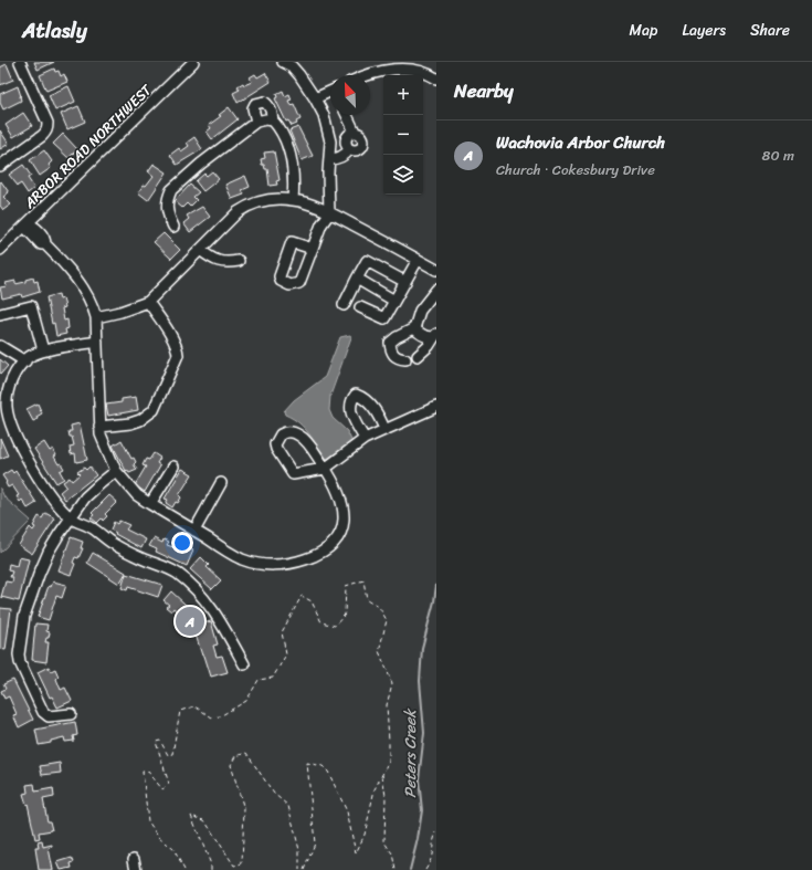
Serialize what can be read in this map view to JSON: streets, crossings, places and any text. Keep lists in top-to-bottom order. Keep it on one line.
{"streets":{"street":["ARBOR ROAD NORTHWEST"]},"water":["Peters Creek"],"north":"top left","page":{"header":"Atlasly","nav":["Map","Layers","Share"],"heading":"Nearby","map_buttons":["+","−"],"list":[{"mark":"A","name":"Wachovia Arbor Church","note":"Church · Cokesbury Drive","value":"80 m"}],"pins":"A"}}
